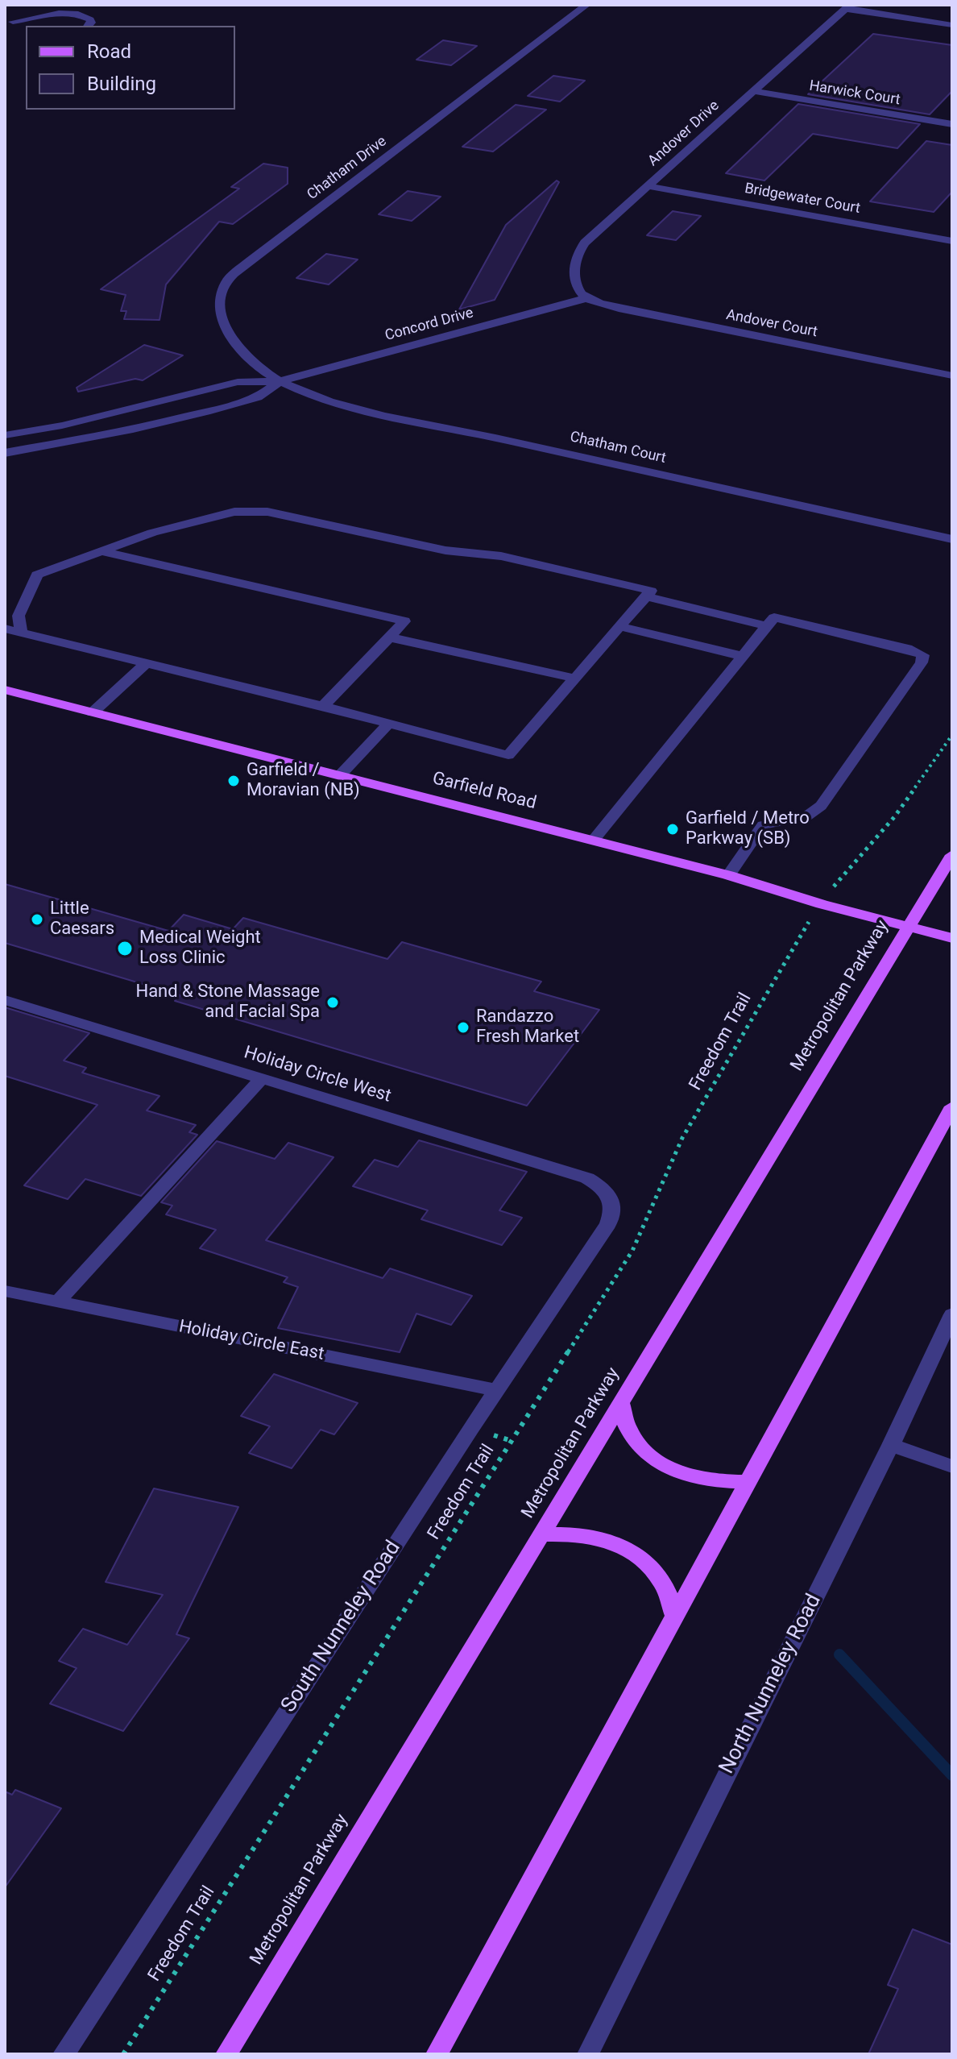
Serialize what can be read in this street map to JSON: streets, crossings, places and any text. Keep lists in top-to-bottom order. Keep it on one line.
{"streets":{"main road":["Garfield Road","Metropolitan Parkway"],"street":["Harwick Court","Andover Drive","Chatham Drive","Bridgewater Court","Andover Court","Concord Drive","Chatham Court","Holiday Circle West","Holiday Circle East","South Nunneley Road","North Nunneley Road"],"path":["Freedom Trail"]},"crossings":[["Harwick Court","Andover Drive"],["Andover Drive","Bridgewater Court"],["Andover Drive","Andover Court"],["Andover Drive","Concord Drive"],["Chatham Drive","Concord Drive"],["Chatham Drive","Chatham Court"],["Andover Court","Concord Drive"],["Concord Drive","Chatham Court"],["Garfield Road","Metropolitan Parkway"],["Holiday Circle West","South Nunneley Road"],["Holiday Circle East","South Nunneley Road"]],"places":["Garfield / Moravian (NB)","Garfield / Metro Parkway (SB)","Little Caesars","Medical Weight Loss Clinic","Hand & Stone Massage and Facial Spa","Randazzo Fresh Market"],"legend":["Road","Building"]}
